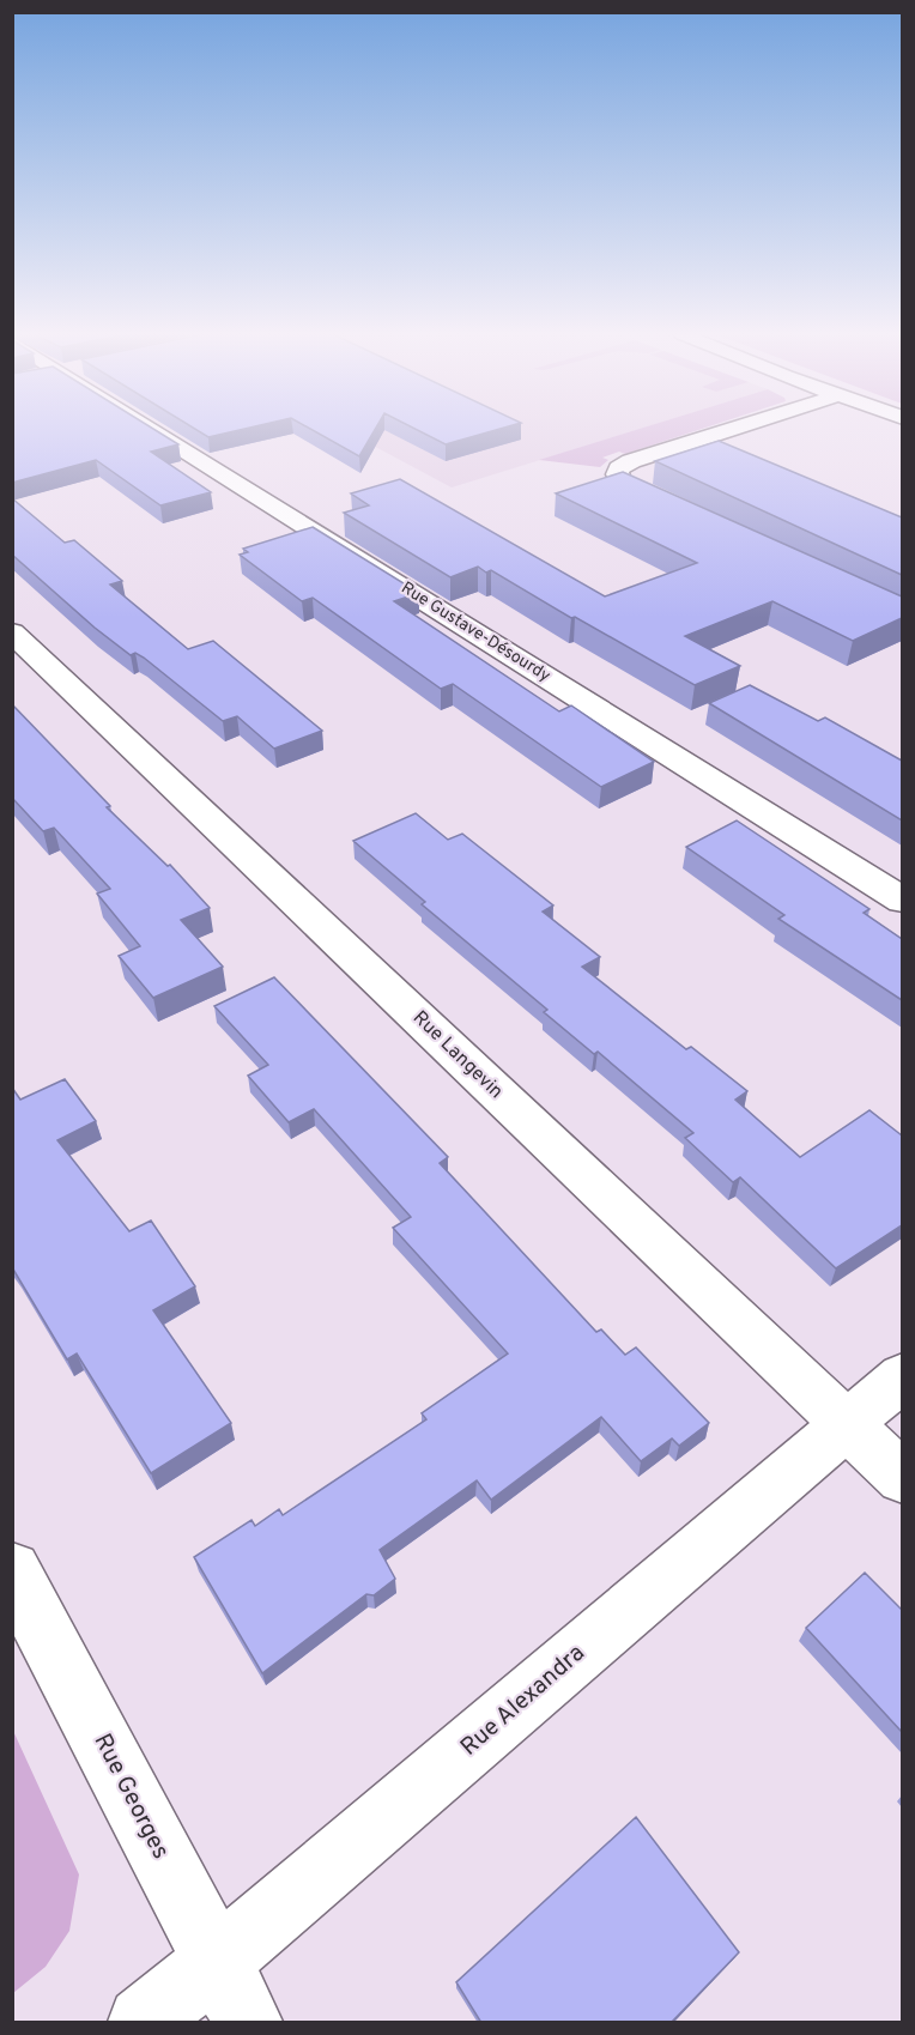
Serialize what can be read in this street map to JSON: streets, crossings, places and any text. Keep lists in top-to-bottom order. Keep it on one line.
{"streets":{"street":["Rue Gustave-Désourdy","Rue Langevin","Rue Alexandra","Rue Georges"]},"crossings":[["Rue Langevin","Rue Alexandra"],["Rue Alexandra","Rue Georges"]]}
